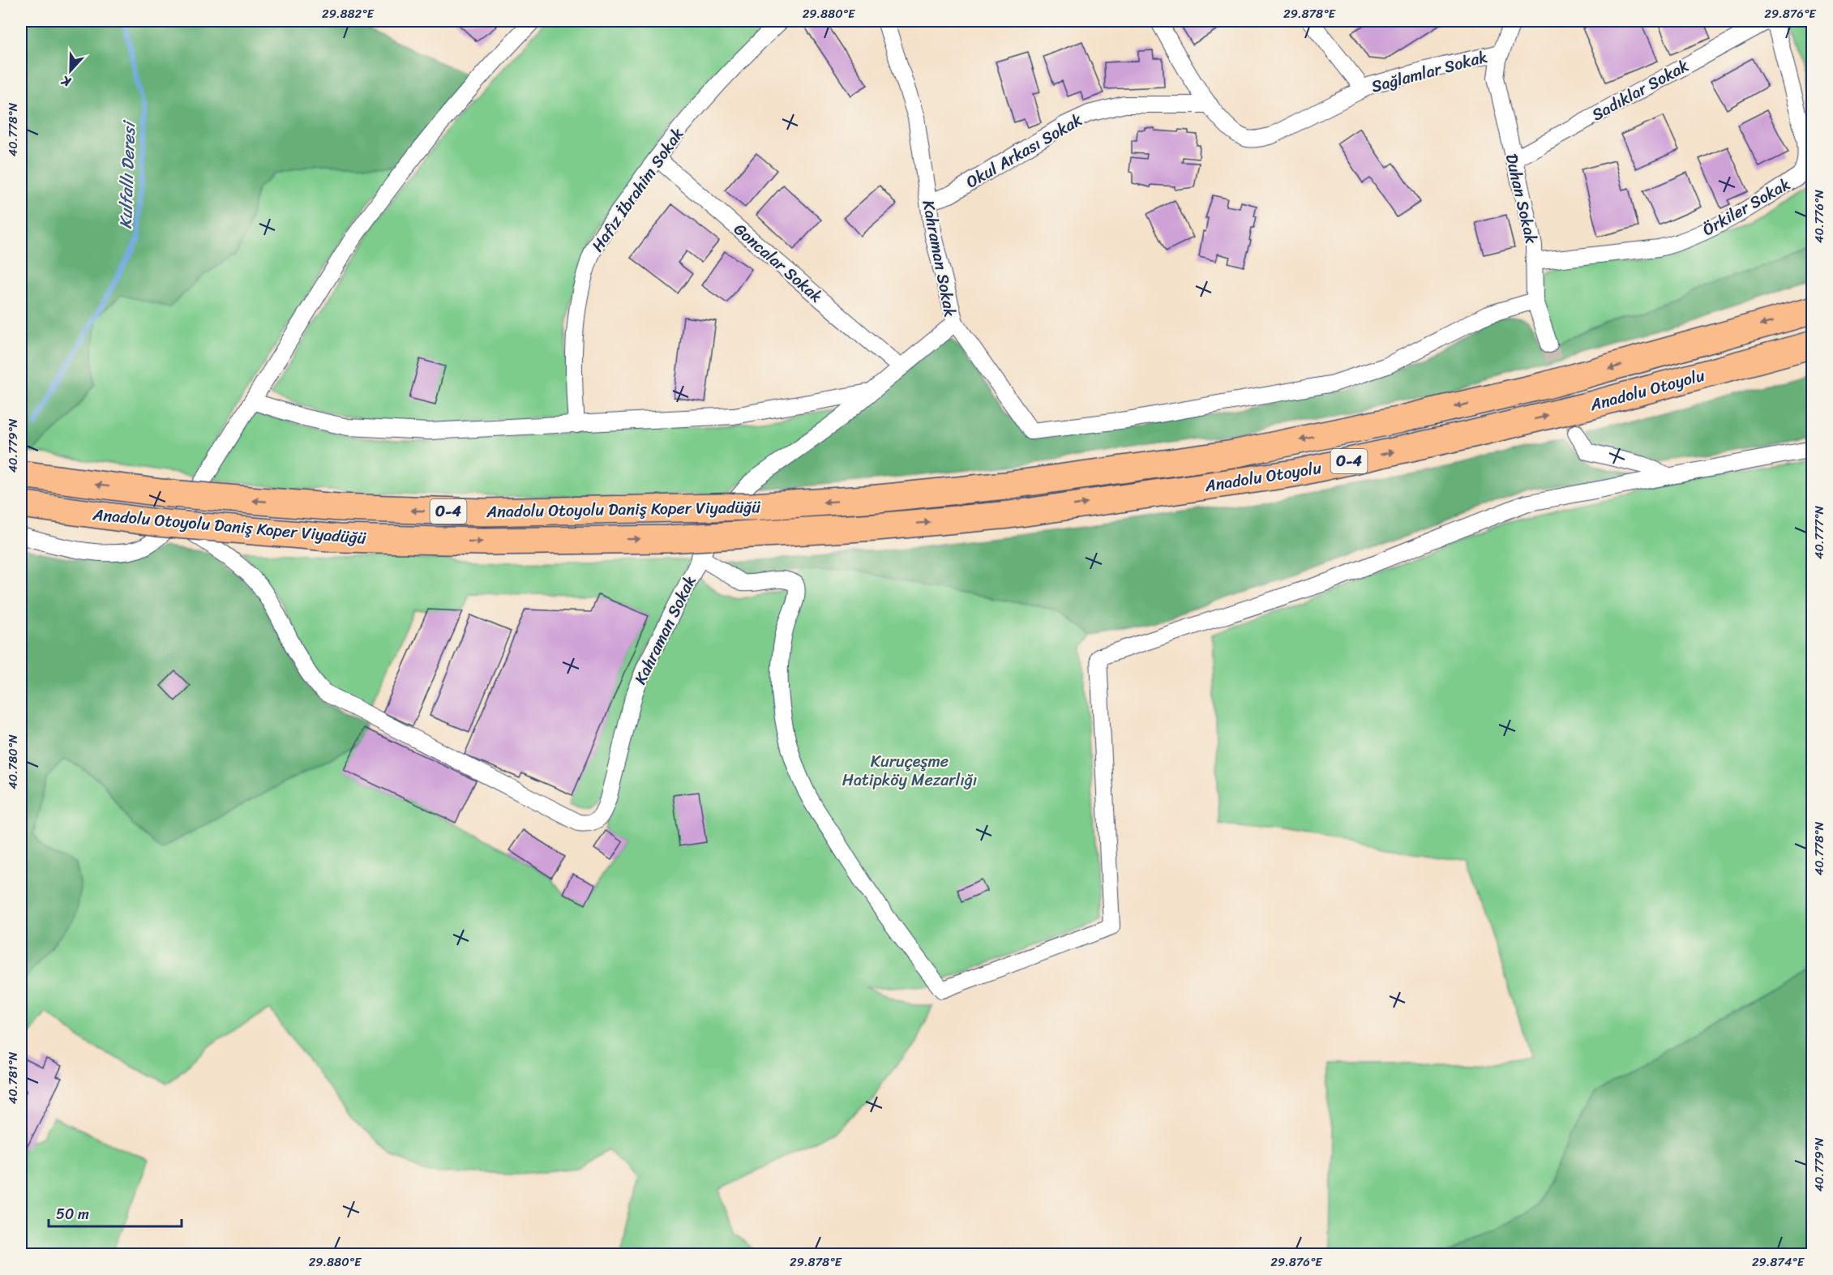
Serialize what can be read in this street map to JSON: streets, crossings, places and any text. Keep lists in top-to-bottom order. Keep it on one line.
{"streets":{"highway":["Anadolu Otoyolu","O-4","Anadolu Otoyolu Daniş Koper Viyadüğü"],"street":["Sağlamlar Sokak","Sadıklar Sokak","Okul Arkası Sokak","Hafız İbrahim Sokak","Duhan Sokak","Örkiler Sokak","Kahraman Sokak","Goncalar Sokak"]},"crossings":[["Sağlamlar Sokak","Okul Arkası Sokak"],["Sağlamlar Sokak","Duhan Sokak"],["Sadıklar Sokak","Duhan Sokak"],["Okul Arkası Sokak","Kahraman Sokak"],["Hafız İbrahim Sokak","Goncalar Sokak"],["Duhan Sokak","Örkiler Sokak"],["Kahraman Sokak","Goncalar Sokak"],["Anadolu Otoyolu","Anadolu Otoyolu Daniş Koper Viyadüğü"]],"water":["Kulfallı Deresi"],"parks":["Kuruçeşme Hatipköy Mezarlığı"],"scale_bar":"50 m","north":"bottom","coordinates":["29.882°E","29.880°E","29.878°E","29.876°E","40.778°N","40.776°N","40.779°N","40.777°N","40.780°N","40.781°N","29.874°E"]}
